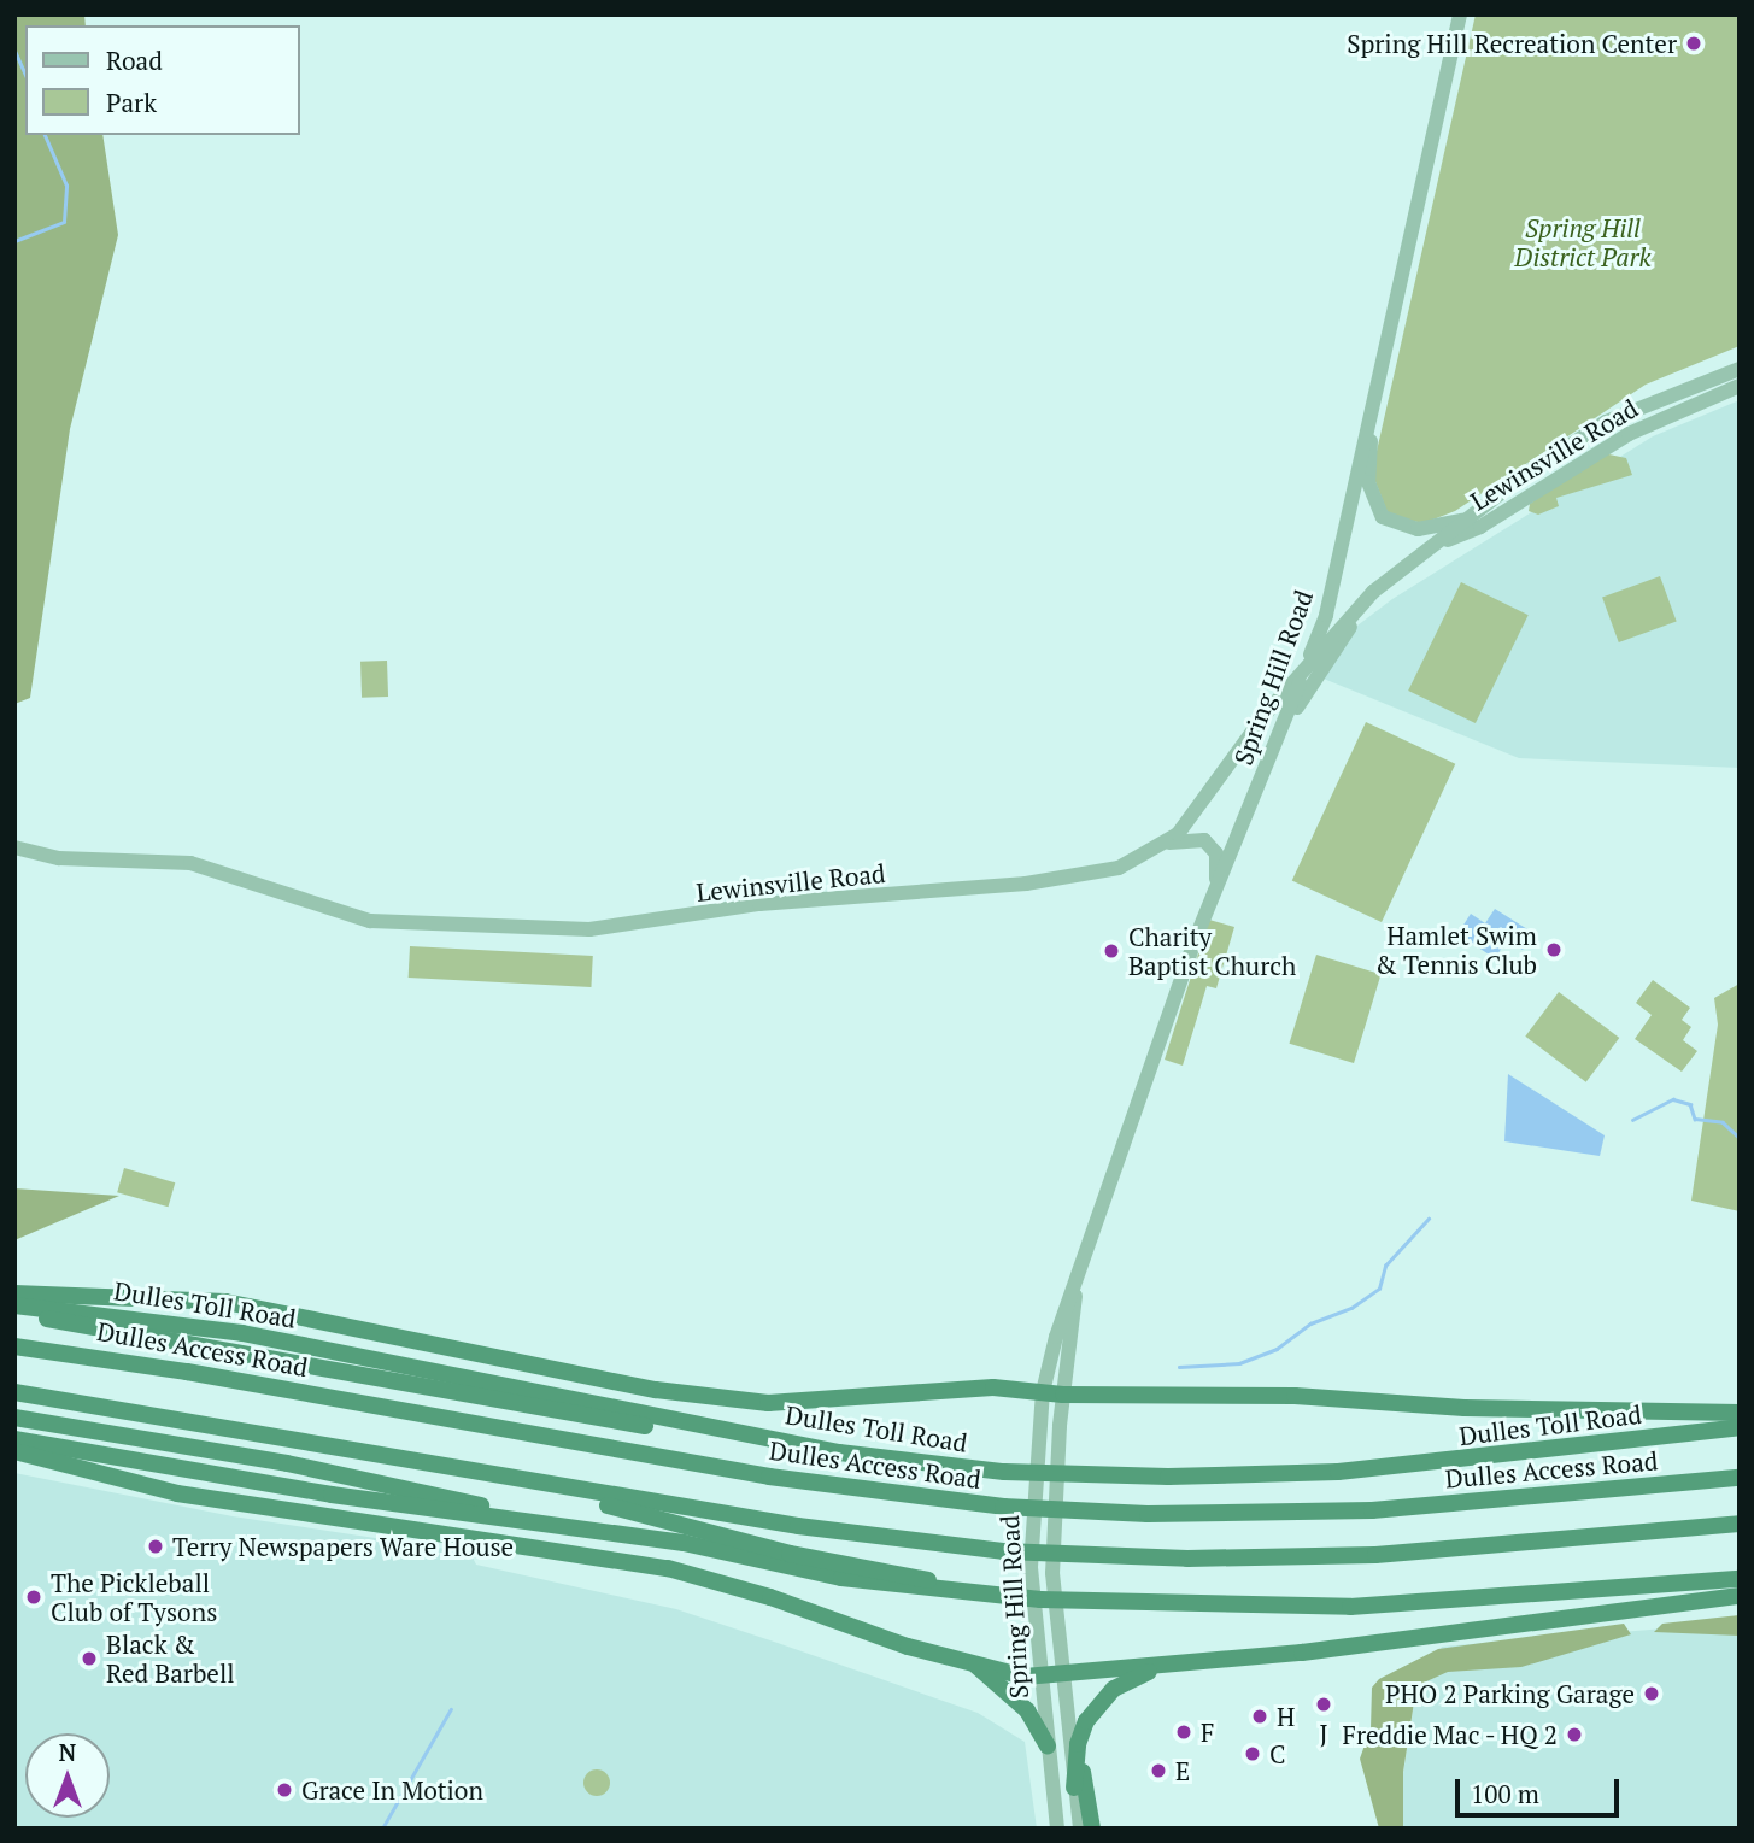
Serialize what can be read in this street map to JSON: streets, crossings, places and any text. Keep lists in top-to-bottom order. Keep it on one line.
{"streets":{"highway":["Dulles Toll Road","Dulles Access Road"],"main road":["Lewinsville Road","Spring Hill Road"]},"crossings":[["Lewinsville Road","Spring Hill Road"]],"parks":["Spring Hill District Park"],"places":["Spring Hill Recreation Center","Hamlet Swim & Tennis Club","Charity Baptist Church","Terry Newspapers Ware House","The Pickleball Club of Tysons","Black & Red Barbell","PHO 2 Parking Garage","J","H","F","Freddie Mac - HQ 2","C","E","Grace In Motion"],"legend":["Road","Park"],"scale_bar":"100 m","north":"top"}
